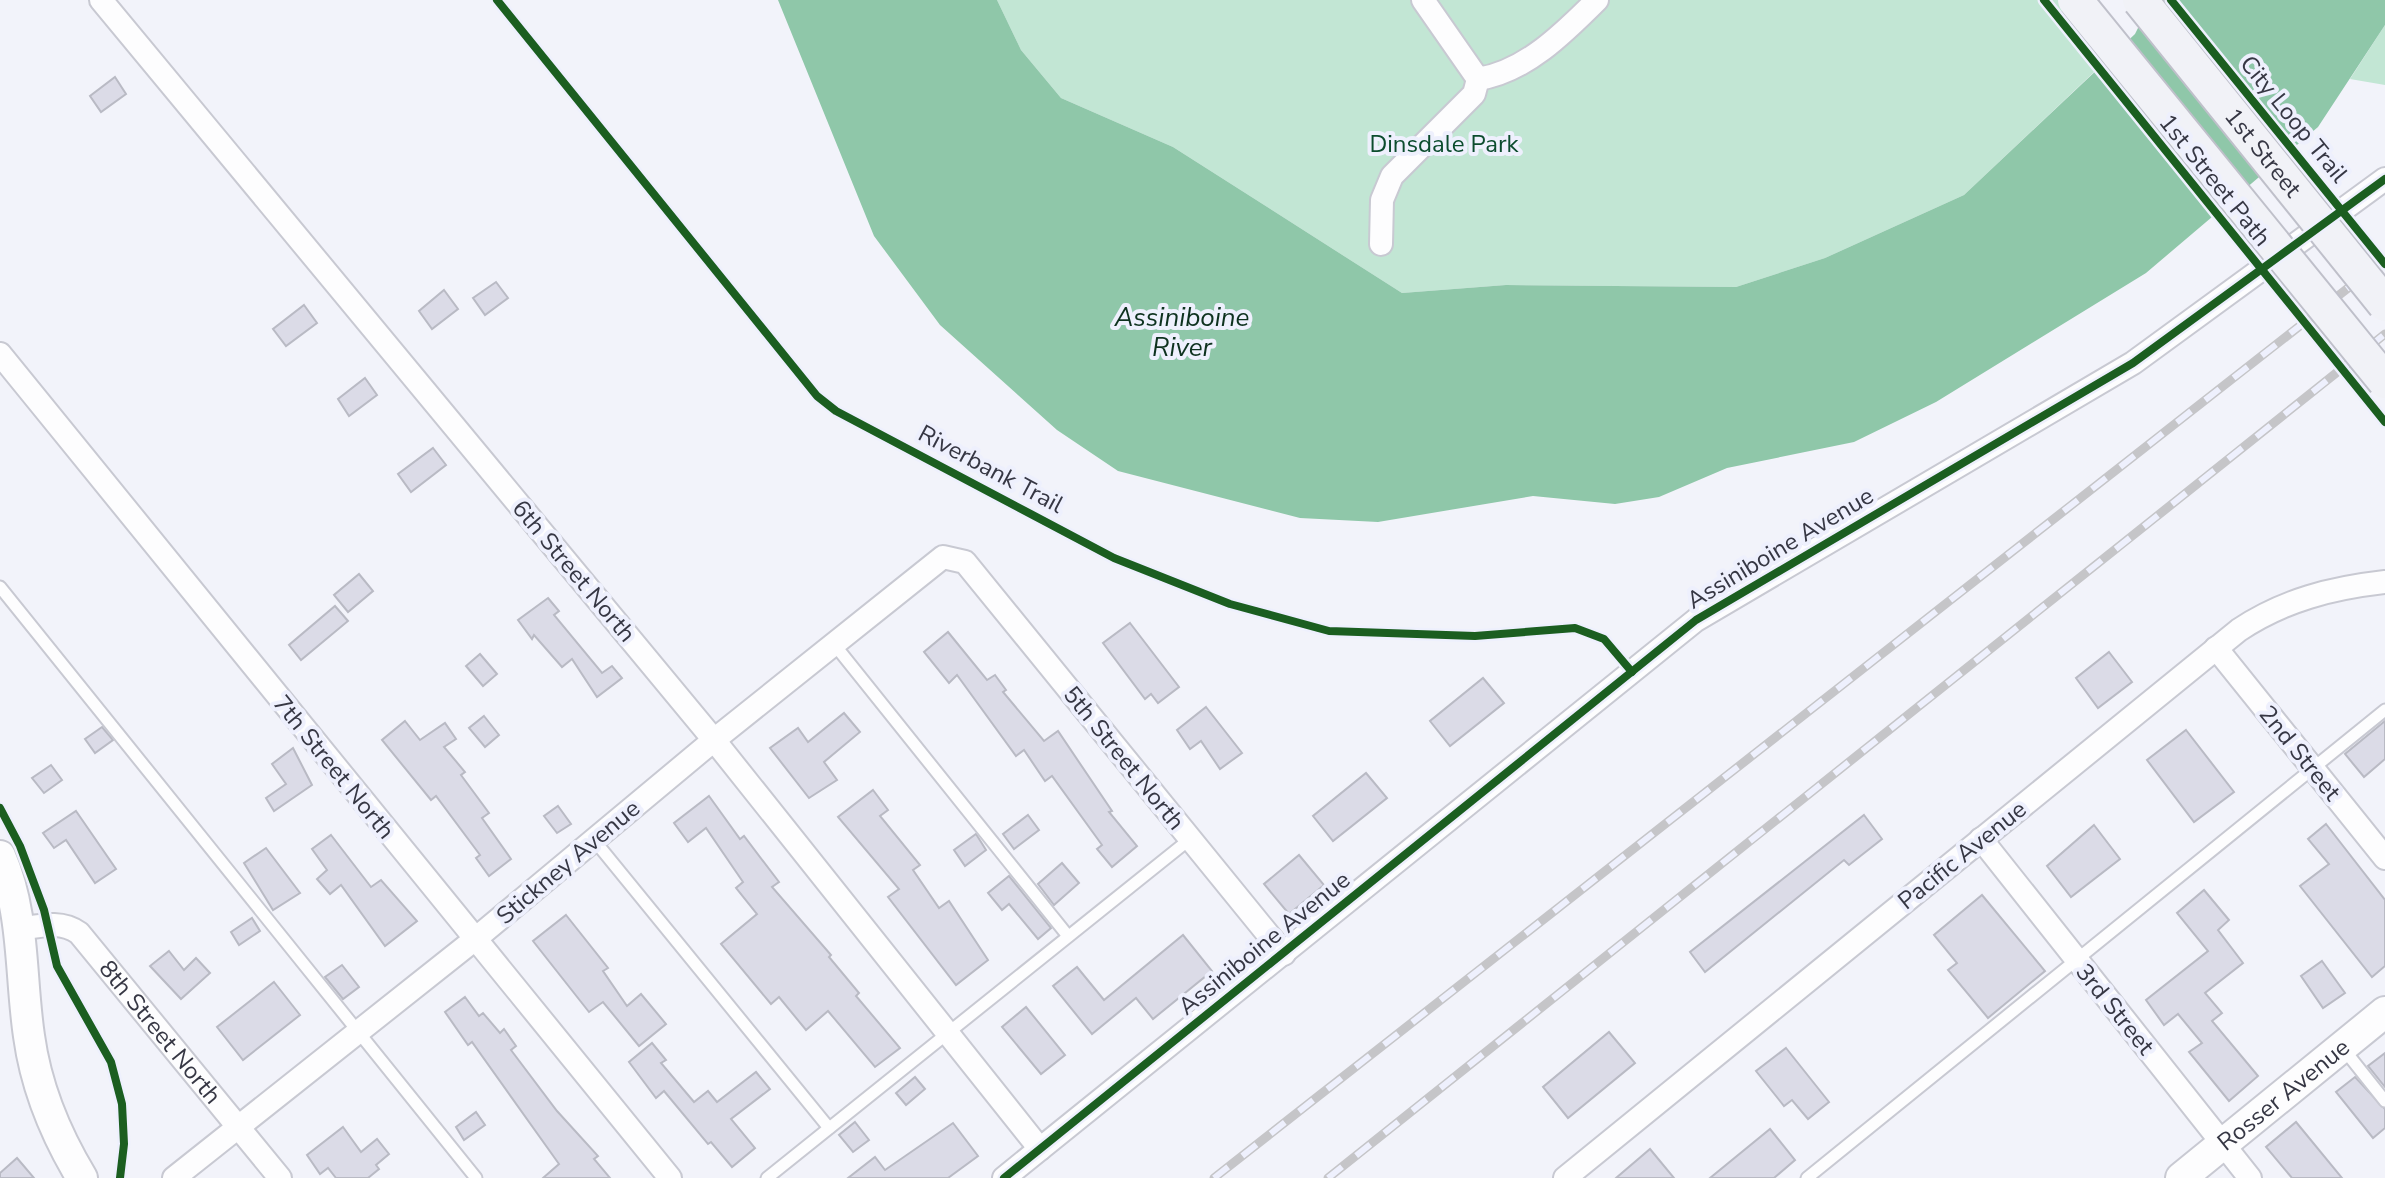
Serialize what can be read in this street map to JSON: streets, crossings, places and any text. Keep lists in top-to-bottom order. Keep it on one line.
{"streets":{"main road":["1st Street"],"street":["Assiniboine Avenue","6th Street North","2nd Street","5th Street North","7th Street North","Pacific Avenue","Stickney Avenue","3rd Street","8th Street North","Rosser Avenue"],"cycle path":["City Loop Trail","1st Street Path","Riverbank Trail"]},"crossings":[["Assiniboine Avenue","6th Street North"],["Assiniboine Avenue","5th Street North"],["6th Street North","Stickney Avenue"],["2nd Street","Pacific Avenue"],["5th Street North","Stickney Avenue"],["7th Street North","Stickney Avenue"],["Pacific Avenue","3rd Street"],["Stickney Avenue","8th Street North"],["3rd Street","Rosser Avenue"]],"water":["Assiniboine River"],"parks":["Dinsdale Park"]}
